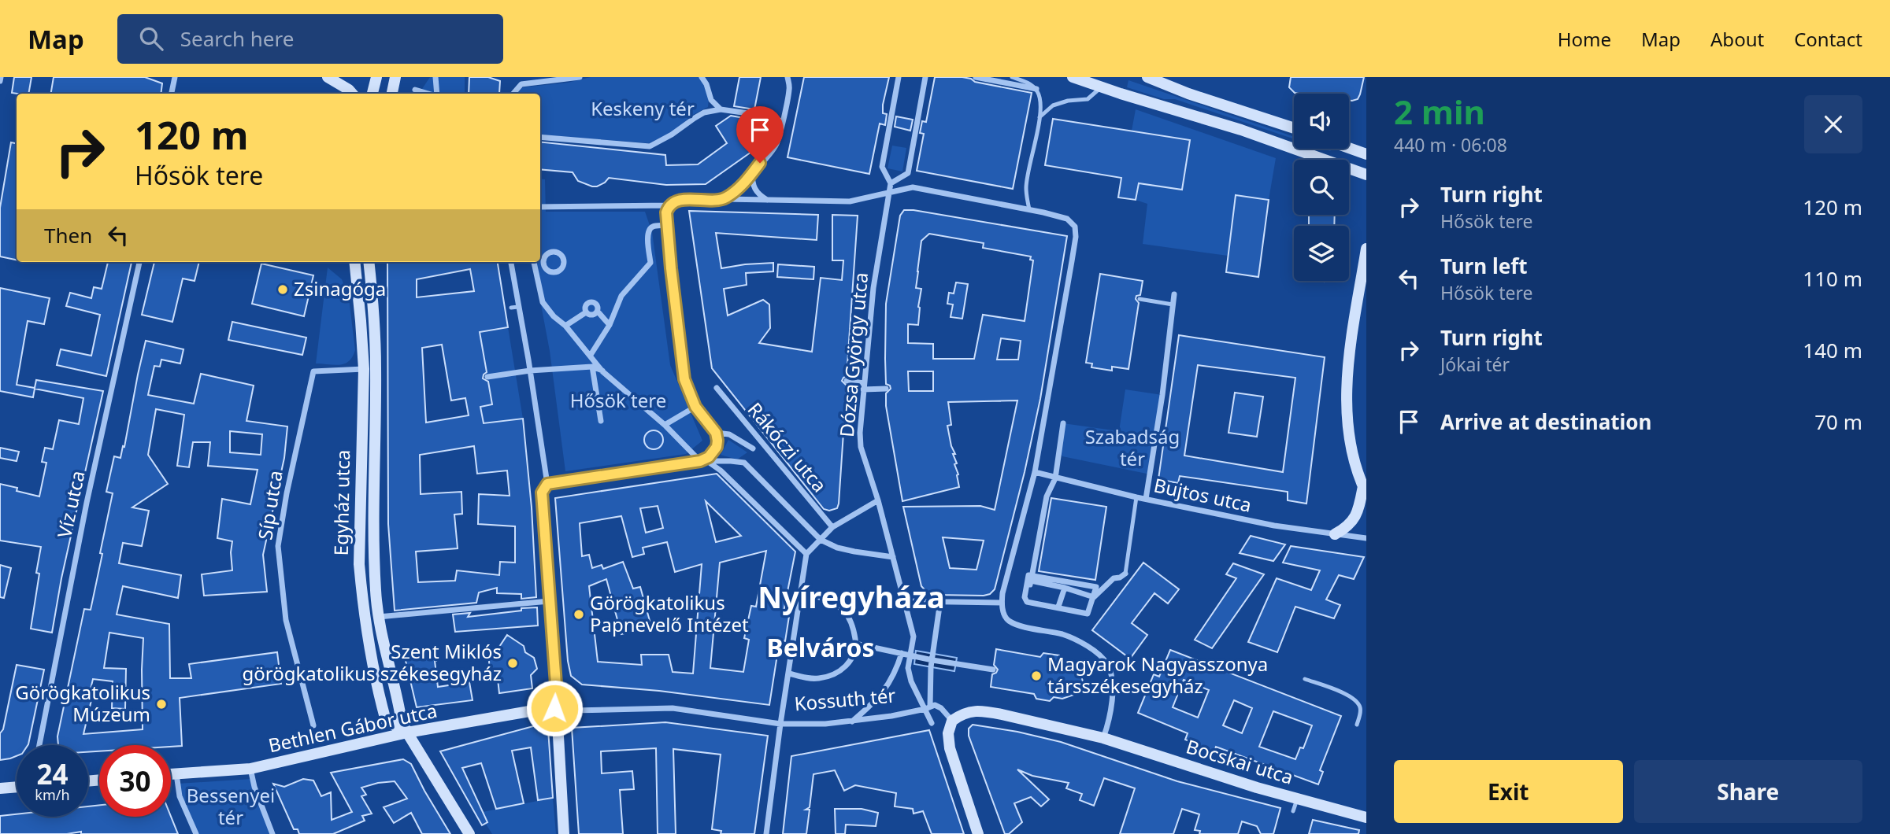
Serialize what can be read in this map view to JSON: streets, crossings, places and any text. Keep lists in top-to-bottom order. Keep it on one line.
{"streets":{"street":["Dózsa György utca","Rákóczi utca","Bujtos utca","Egyház utca","Víz utca","Síp utca","Kossuth tér","Bethlen Gábor utca","Bocskai utca"]},"crossings":[["Dózsa György utca","Kossuth tér"],["Egyház utca","Síp utca"],["Egyház utca","Bethlen Gábor utca"]],"districts":["Nyíregyháza","Belváros"],"parks":["Keskeny tér","Hősök tere","Szabadság tér","Bessenyei tér"],"places":["Zsinagóga","Görögkatolikus Papnevelő Intézet","Szent Miklós görögkatolikus székesegyház","Magyarok Nagyasszonya társszékesegyház","Görögkatolikus Múzeum"],"page":{"header":"Map","search":"Search here","nav":["Home","Map","About","Contact"],"heading":["2 min","440 m · 06:08"],"turn":["120 m","Hősök tere"],"list":[{"name":"Turn right","note":"Hősök tere","value":"120 m"},{"name":"Turn left","note":"Hősök tere","value":"110 m"},{"name":"Turn right","note":"Jókai tér","value":"140 m"},{"name":"Arrive at destination","value":"70 m"}],"then":"Then","speed":"24 km/h","limit":"30","buttons":["Exit","Share"]}}
